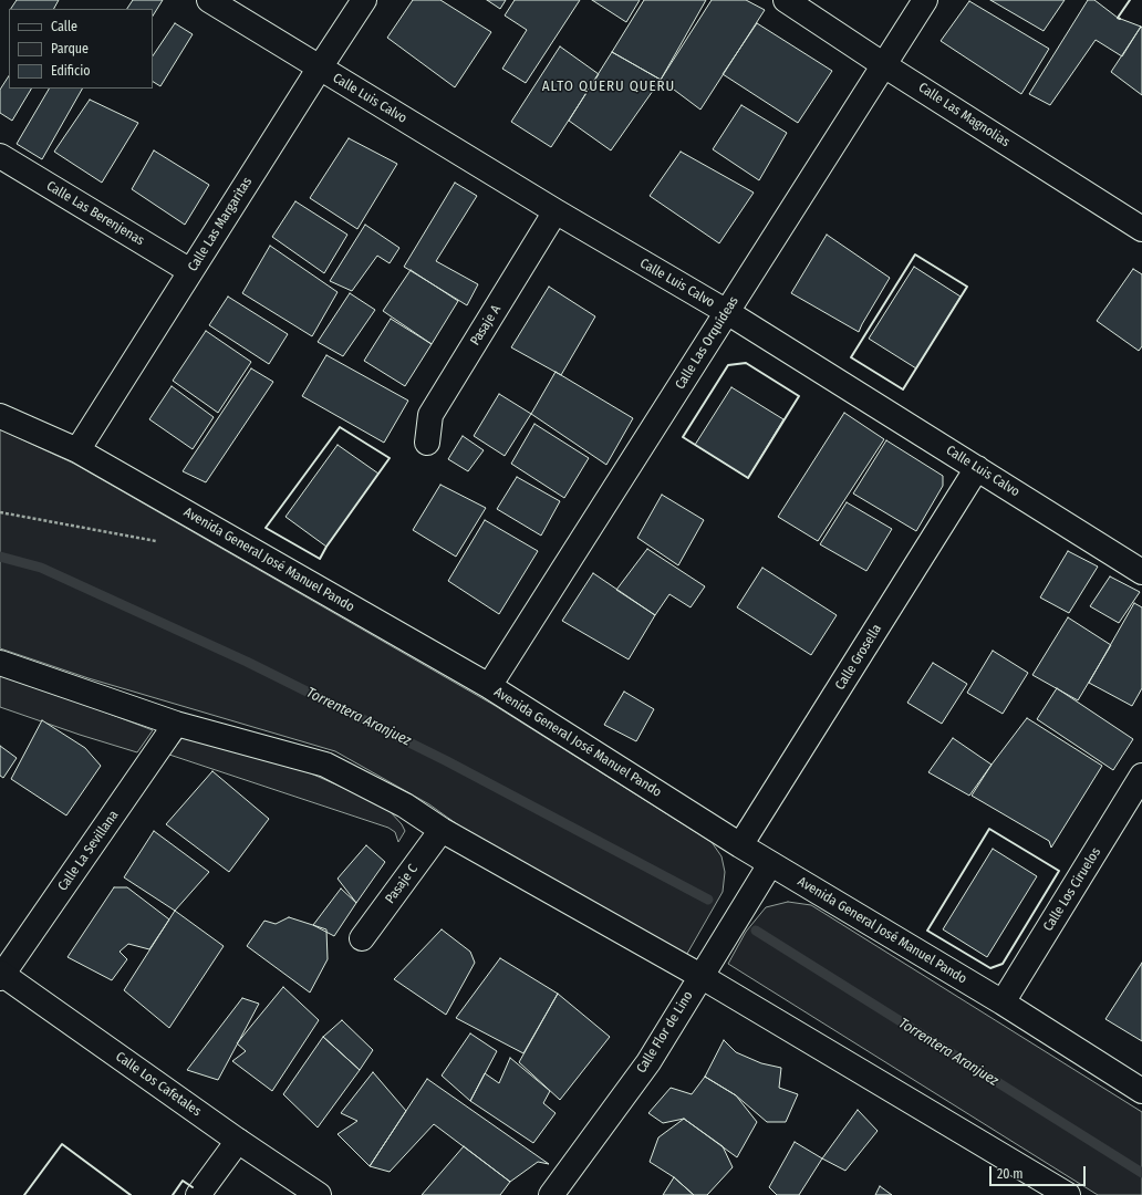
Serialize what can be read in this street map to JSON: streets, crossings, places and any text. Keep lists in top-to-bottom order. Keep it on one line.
{"streets":{"street":["Calle Luis Calvo","Calle Las Magnolias","Calle Las Berenjenas","Calle Las Margaritas","Pasaje A","Calle Las Orquídeas","Avenida General José Manuel Pando","Calle Grosella","Calle La Sevillana","Pasaje C","Calle Los Ciruelos","Calle Flor de Lino","Calle Los Cafetales"]},"crossings":[["Calle Luis Calvo","Calle Las Margaritas"],["Calle Luis Calvo","Pasaje A"],["Calle Luis Calvo","Calle Las Orquídeas"],["Calle Luis Calvo","Calle Grosella"],["Calle Las Magnolias","Calle Las Orquídeas"],["Calle Las Berenjenas","Calle Las Margaritas"],["Calle Las Margaritas","Avenida General José Manuel Pando"],["Calle Las Orquídeas","Avenida General José Manuel Pando"],["Avenida General José Manuel Pando","Calle Grosella"],["Avenida General José Manuel Pando","Calle Los Ciruelos"],["Avenida General José Manuel Pando","Calle Flor de Lino"],["Calle La Sevillana","Calle Los Cafetales"]],"districts":["ALTO QUERU QUERU"],"water":["Torrentera Aranjuez"],"legend":["Calle","Parque","Edificio"],"scale_bar":"20 m"}
